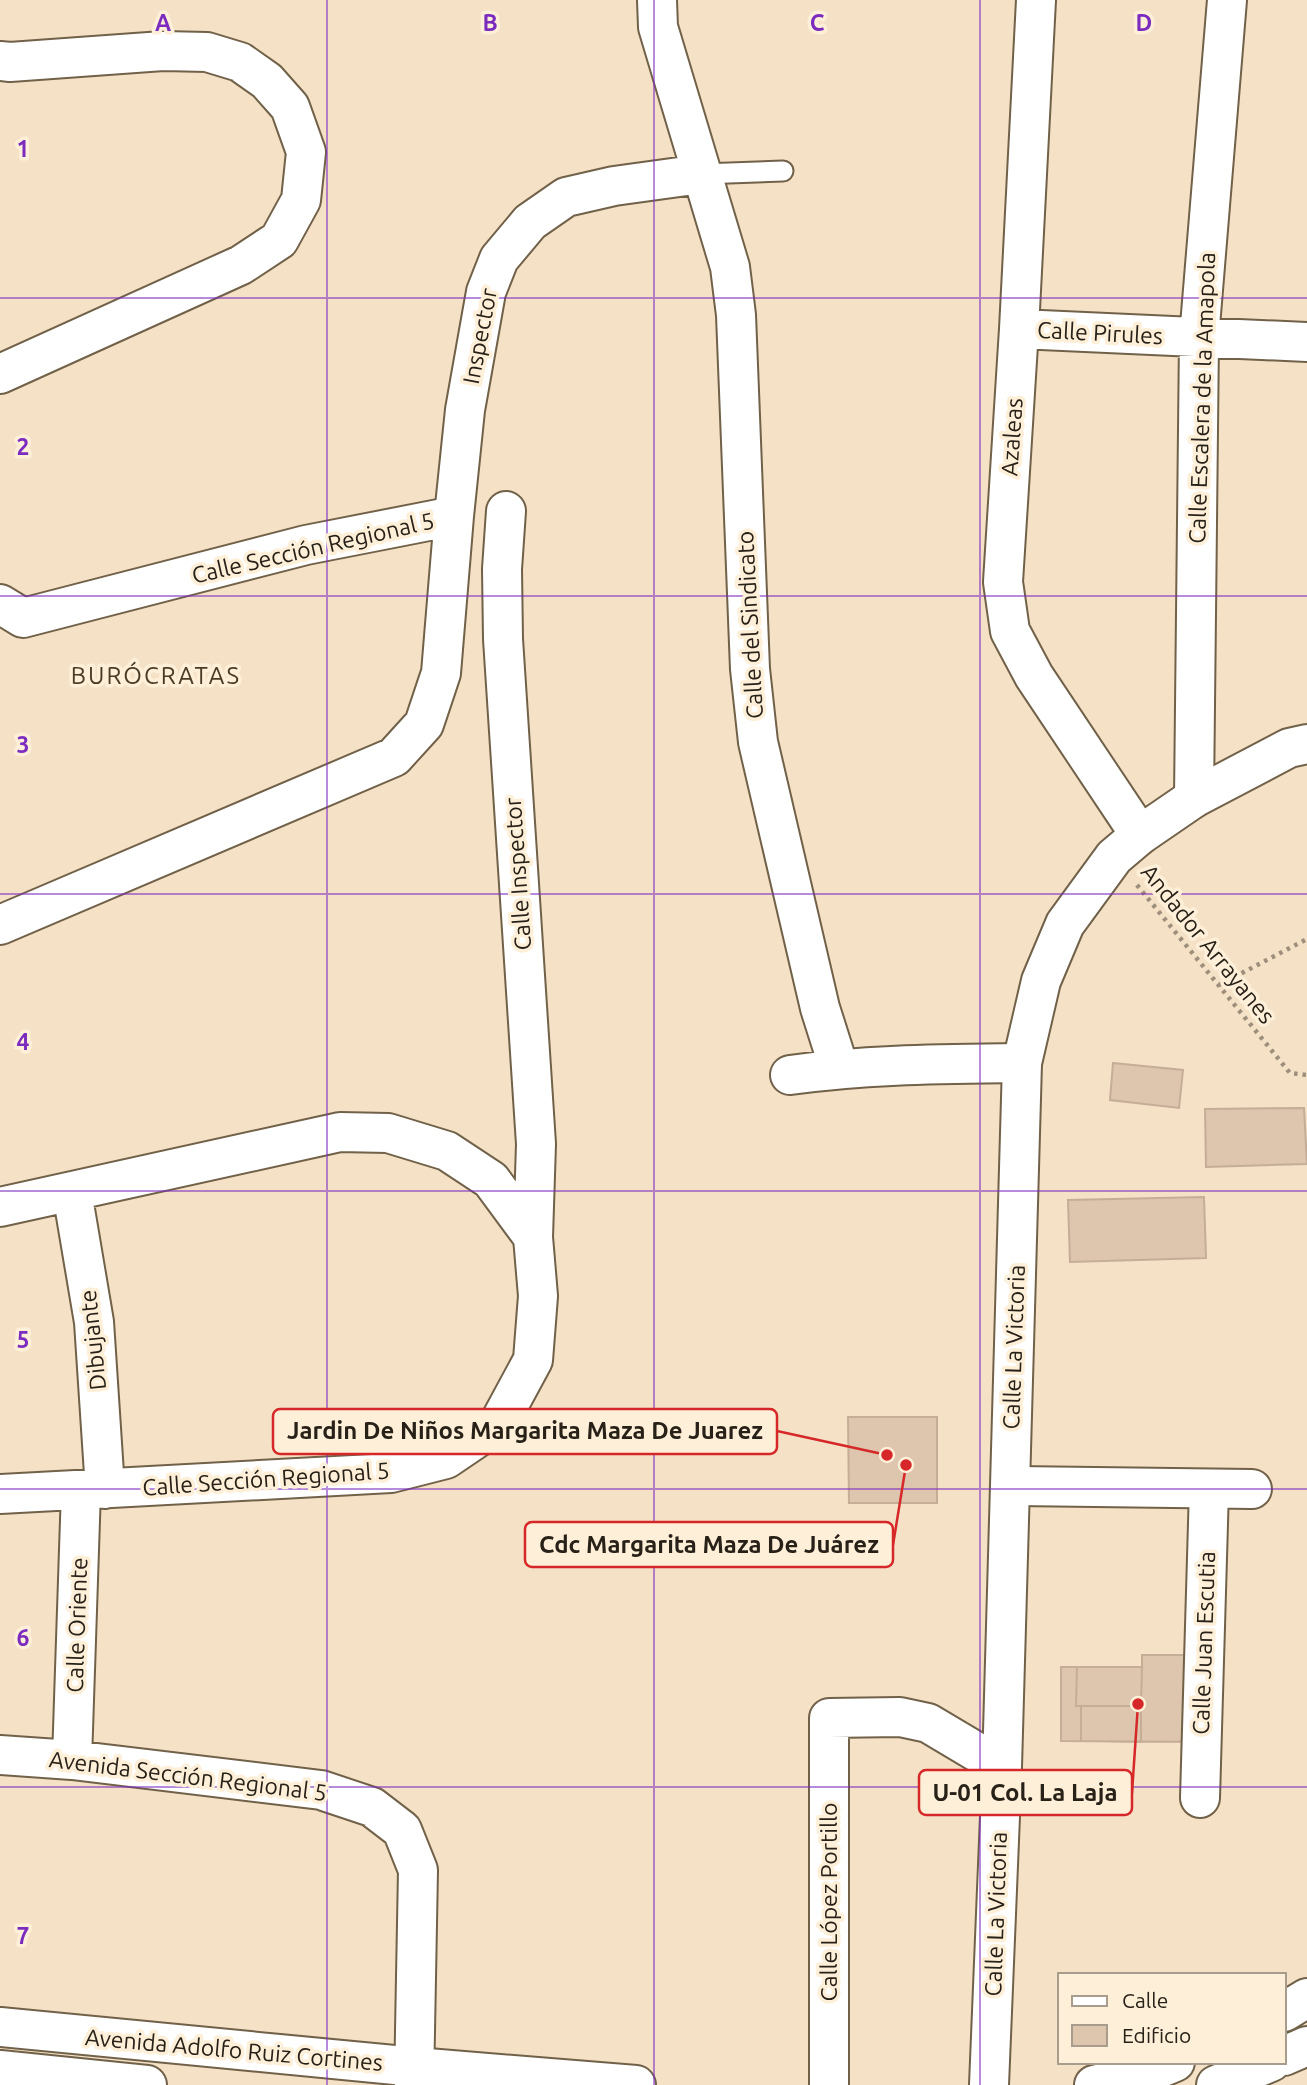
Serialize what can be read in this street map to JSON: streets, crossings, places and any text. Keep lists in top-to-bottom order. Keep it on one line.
{"streets":{"street":["Calle Pirules","Inspector","Calle Escalera de la Amapola","Azaleas","Calle Sección Regional 5","Calle del Sindicato","Calle Inspector","Dibujante","Calle La Victoria","Calle Oriente","Calle Juan Escutia","Avenida Sección Regional 5","Calle López Portillo","Avenida Adolfo Ruiz Cortines"],"path":["Andador Arrayanes"]},"crossings":[["Calle Pirules","Calle Escalera de la Amapola"],["Calle Pirules","Azaleas"],["Inspector","Calle Sección Regional 5"],["Inspector","Calle del Sindicato"],["Calle Escalera de la Amapola","Calle La Victoria"],["Azaleas","Andador Arrayanes"],["Azaleas","Calle La Victoria"],["Calle Sección Regional 5","Calle Inspector"],["Calle Sección Regional 5","Dibujante"],["Calle Sección Regional 5","Calle Oriente"],["Andador Arrayanes","Calle La Victoria"],["Dibujante","Calle Oriente"],["Calle La Victoria","Calle López Portillo"],["Calle Oriente","Avenida Sección Regional 5"],["Avenida Sección Regional 5","Avenida Adolfo Ruiz Cortines"]],"districts":["BURÓCRATAS"],"places":["Jardin De Niños Margarita Maza De Juarez","Cdc Margarita Maza De Juárez","U-01 Col. La Laja"],"legend":["Calle","Edificio"],"grid":{"columns":["A","B","C","D"],"rows":["1","2","3","4","5","6","7"]}}
